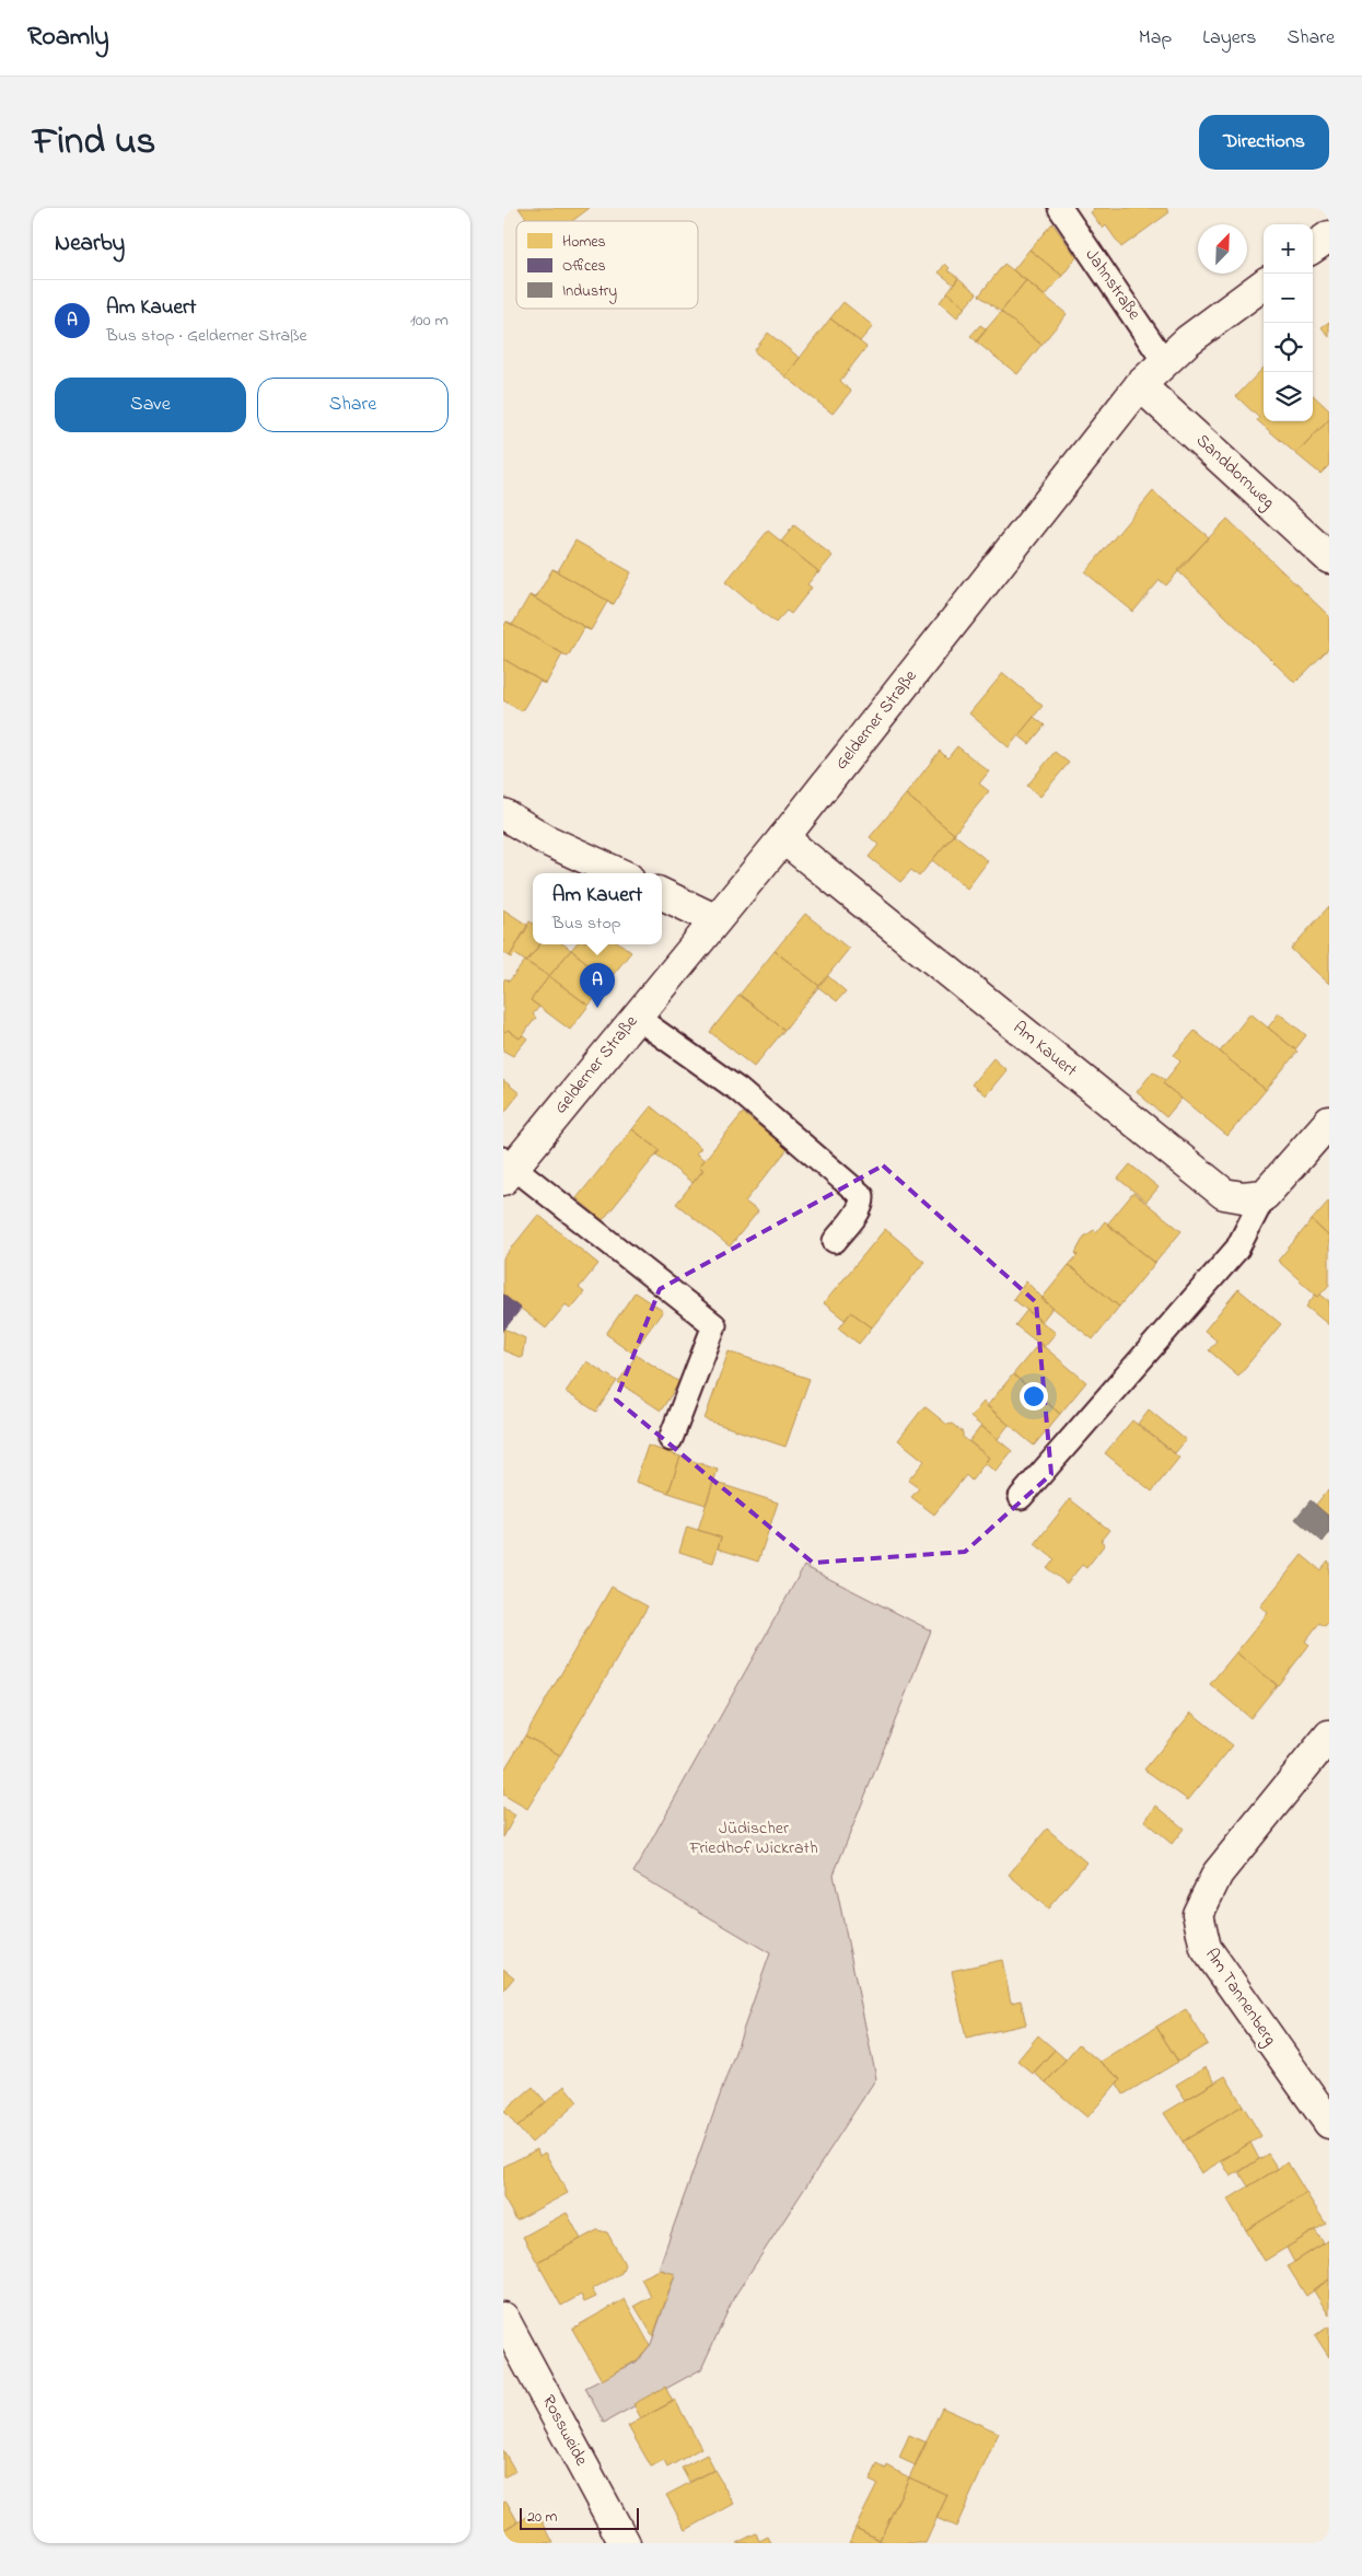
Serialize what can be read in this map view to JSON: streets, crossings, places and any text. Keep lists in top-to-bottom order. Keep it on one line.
{"streets":{"street":["Sanddornweg","Gelderner Straße","Am Kauert","Am Tannenberg","Rossweide"],"lane":["Jahnstraße"]},"crossings":[["Jahnstraße","Gelderner Straße"],["Sanddornweg","Gelderner Straße"],["Gelderner Straße","Am Kauert"]],"parks":["Jüdischer Friedhof Wickrath"],"legend":["Homes","Offices","Industry"],"scale_bar":"20 m","north":"top right","page":{"header":"Roamly","nav":["Map","Layers","Share"],"title":"Find us","buttons":["Directions",["Save","Share"]],"heading":"Nearby","map_buttons":["+","−"],"list":[{"mark":"A","name":"Am Kauert","note":"Bus stop · Gelderner Straße","value":"100 m"}],"popup":["Am Kauert","Bus stop"],"pins":"A","scale":"20 m"}}
